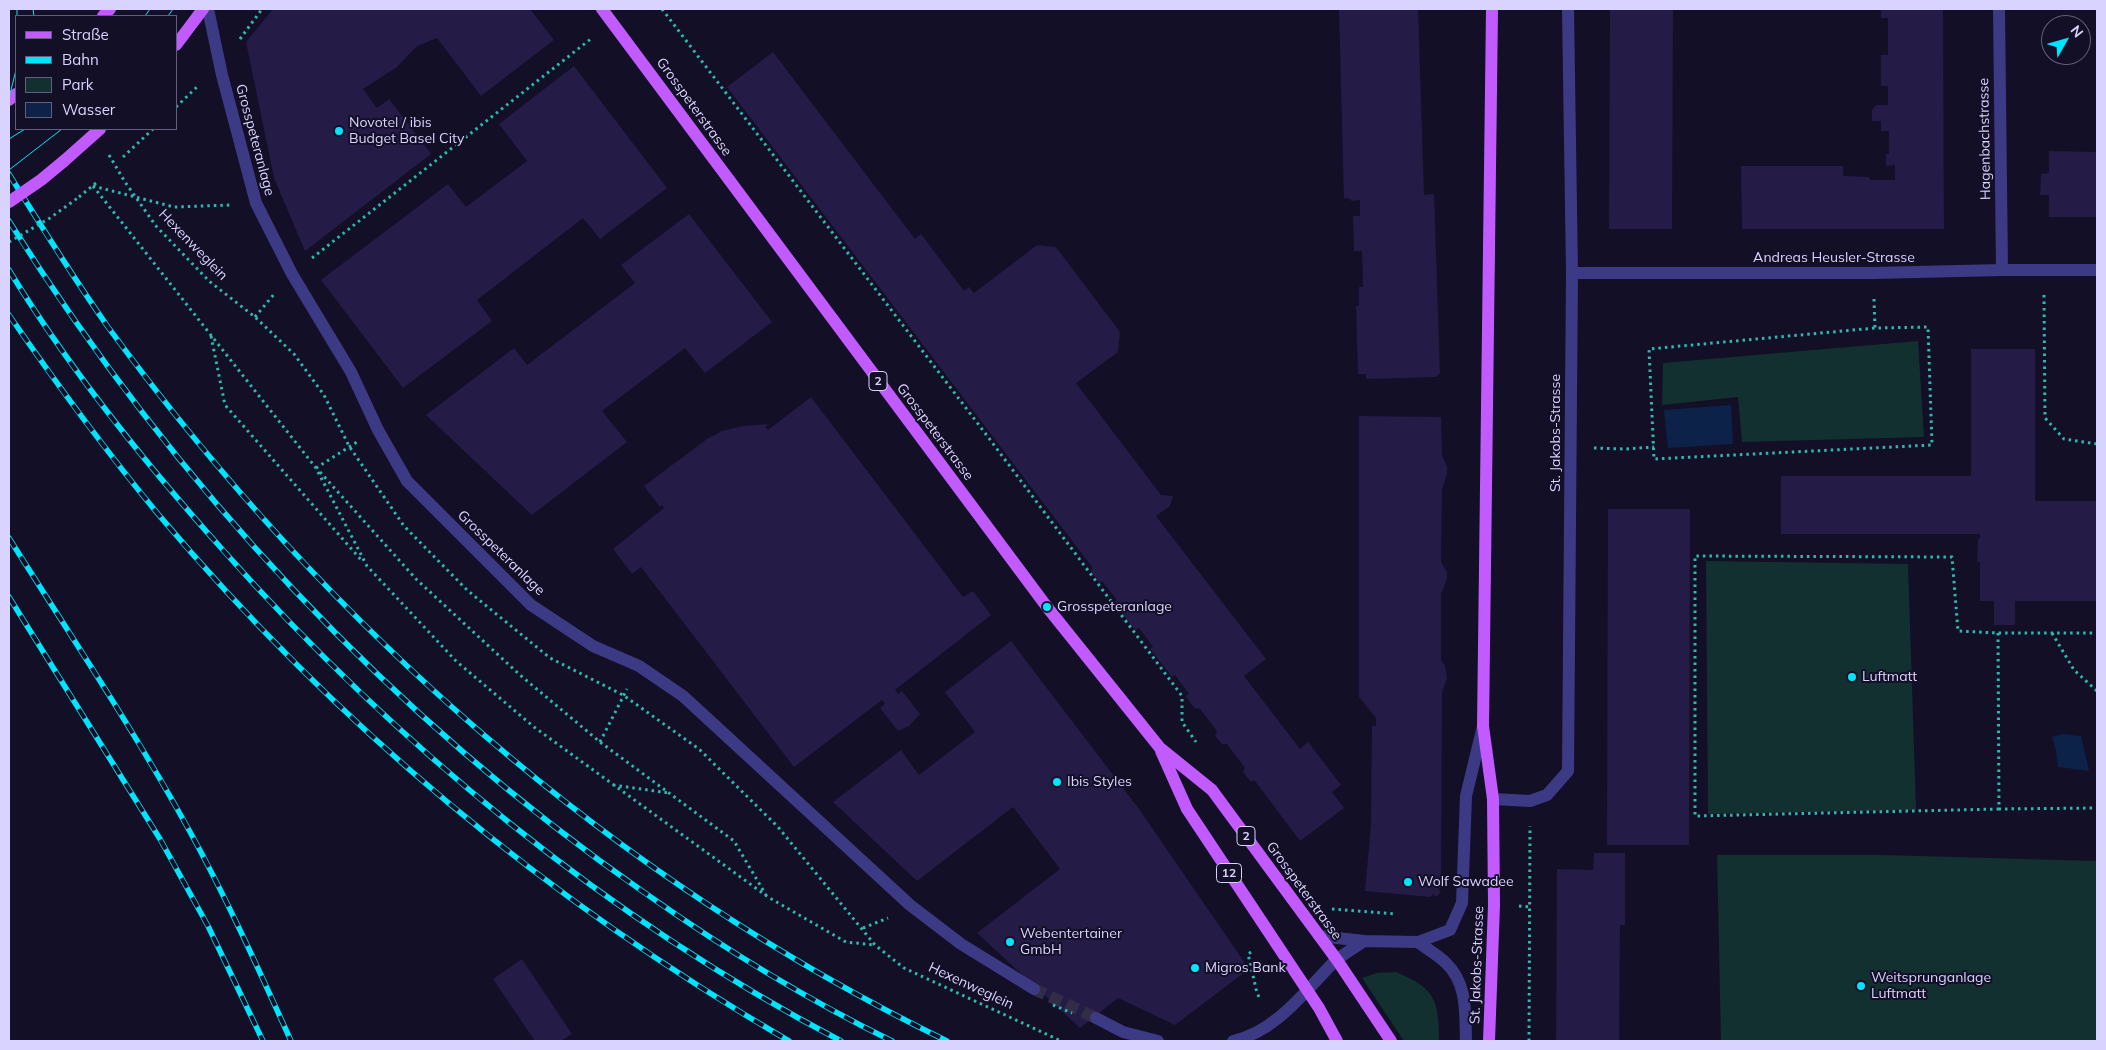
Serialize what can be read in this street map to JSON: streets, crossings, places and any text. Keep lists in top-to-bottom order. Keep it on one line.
{"streets":{"main road":["Grosspeterstrasse","2","St. Jakobs-Strasse","12"],"street":["Hagenbachstrasse","Grosspeteranlage","Andreas Heusler-Strasse"],"path":["Hexenweglein"]},"crossings":[["Grosspeterstrasse","St. Jakobs-Strasse"],["Hagenbachstrasse","Andreas Heusler-Strasse"],["Andreas Heusler-Strasse","St. Jakobs-Strasse"]],"places":["Novotel / ibis Budget Basel City","Grosspeteranlage","Luftmatt","Ibis Styles","Wolf Sawadee","Webentertainer GmbH","Migros Bank","Weitsprunganlage Luftmatt"],"legend":["Straße","Bahn","Park","Wasser"],"north":"top right"}
